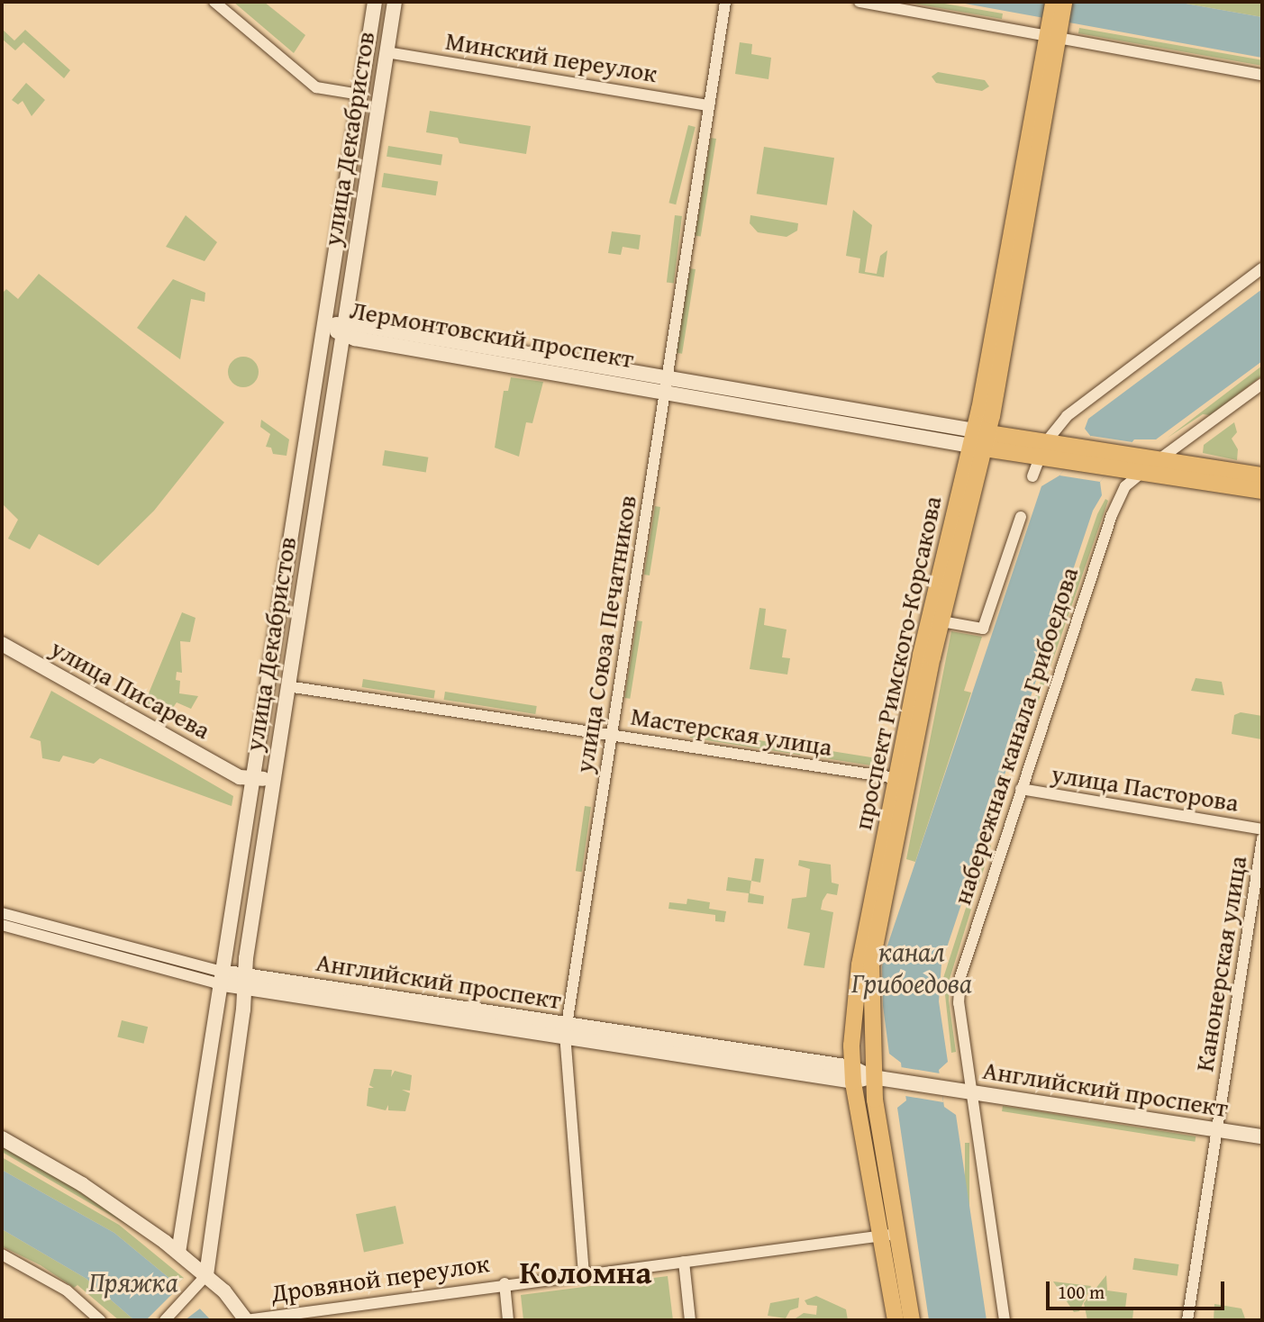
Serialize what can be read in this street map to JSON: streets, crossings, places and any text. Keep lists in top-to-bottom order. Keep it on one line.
{"streets":{"main road":["улица Декабристов","Лермонтовский проспект","проспект Римского-Корсакова","улица Писарева","Английский проспект"],"street":["Минский переулок","улица Союза Печатников","Мастерская улица","набережная канала Грибоедова","улица Пасторова","Канонерская улица","Дровяной переулок"]},"crossings":[["Минский переулок","улица Декабристов"],["Минский переулок","улица Союза Печатников"],["улица Декабристов","Лермонтовский проспект"],["улица Декабристов","улица Писарева"],["улица Декабристов","Мастерская улица"],["улица Декабристов","Английский проспект"],["Лермонтовский проспект","улица Союза Печатников"],["Лермонтовский проспект","проспект Римского-Корсакова"],["улица Союза Печатников","Мастерская улица"],["улица Союза Печатников","Английский проспект"],["улица Союза Печатников","Дровяной переулок"],["проспект Римского-Корсакова","Мастерская улица"],["проспект Римского-Корсакова","Английский проспект"],["проспект Римского-Корсакова","Дровяной переулок"],["набережная канала Грибоедова","улица Пасторова"],["набережная канала Грибоедова","Английский проспект"],["Канонерская улица","Английский проспект"]],"districts":["Коломна"],"water":["канал Грибоедова","Пряжка"],"scale_bar":"100 m"}
